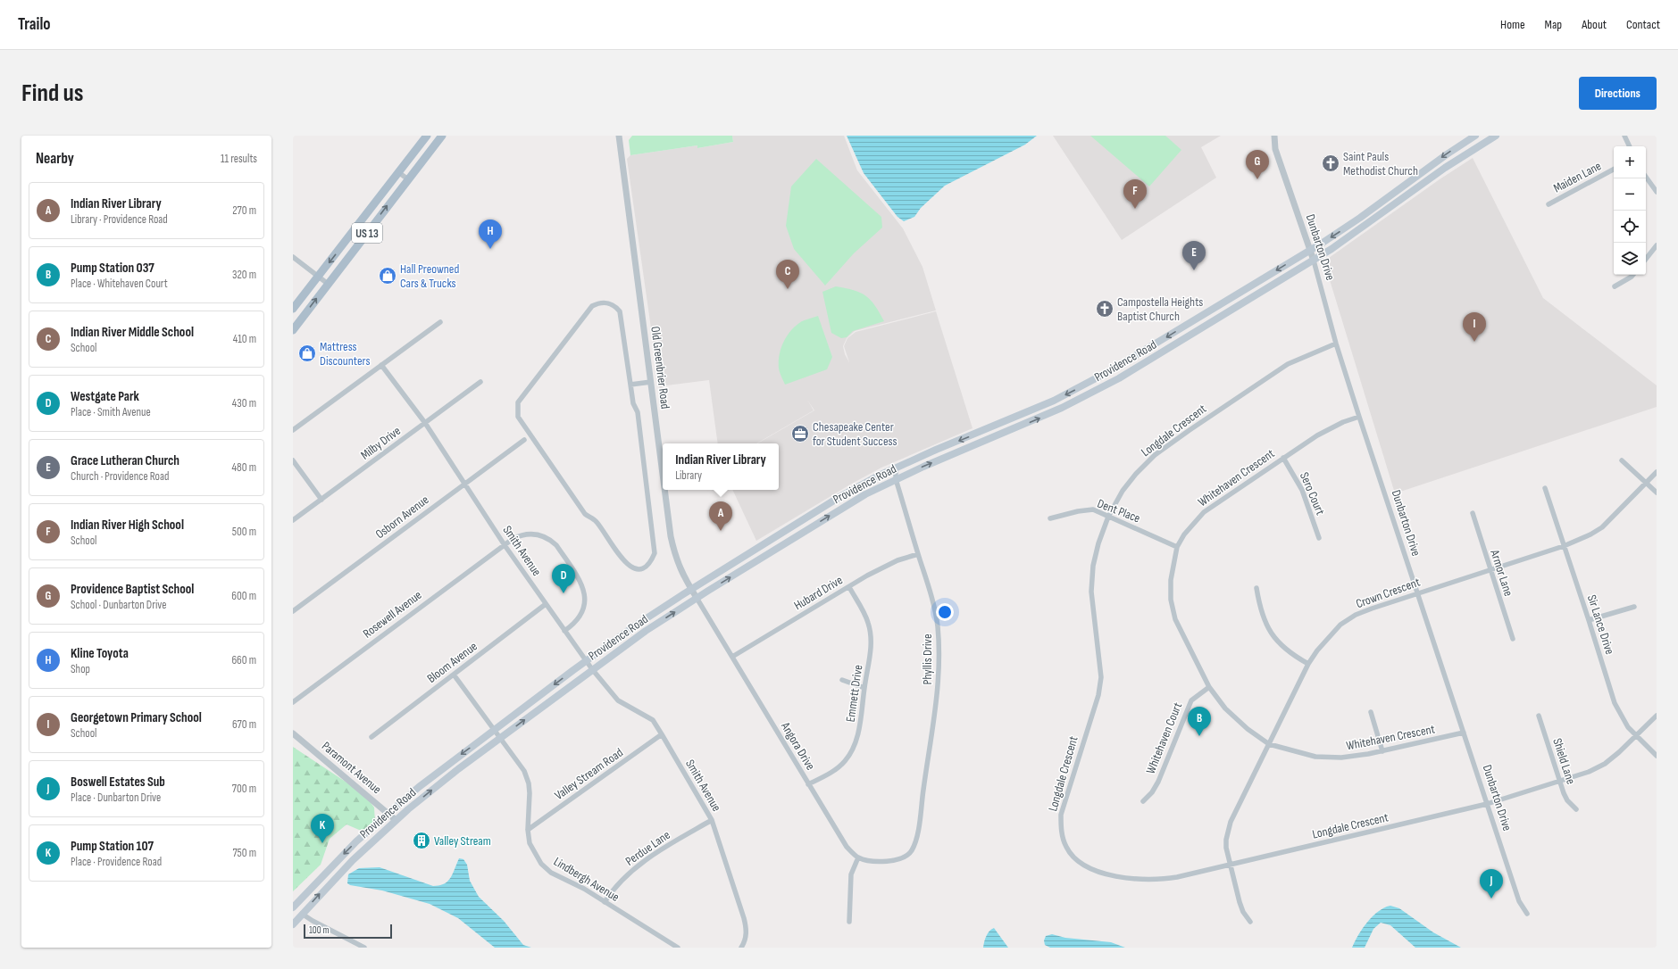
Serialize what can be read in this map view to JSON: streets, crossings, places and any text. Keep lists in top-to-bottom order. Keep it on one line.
{"streets":{"main road":["US 13","Providence Road"],"street":["Maiden Lane","Dunbarton Drive","Old Greenbrier Road","Longdale Crescent","Milby Drive","Whitehaven Crescent","Sero Court","Dent Place","Osborn Avenue","Smith Avenue","Armor Lane","Hubard Drive","Crown Crescent","Rosewell Avenue","Sir Lance Drive","Phyllis Drive","Bloom Avenue","Emmett Drive","Whitehaven Court","Angora Drive","Shield Lane","Paramont Avenue","Valley Stream Road","Perdue Lane","Lindbergh Avenue"]},"crossings":[["Dunbarton Drive","Providence Road"],["Dunbarton Drive","Longdale Crescent"],["Dunbarton Drive","Whitehaven Crescent"],["Dunbarton Drive","Crown Crescent"],["Providence Road","Old Greenbrier Road"],["Providence Road","Smith Avenue"],["Providence Road","Phyllis Drive"],["Providence Road","Angora Drive"],["Providence Road","Paramont Avenue"],["Providence Road","Lindbergh Avenue"],["Old Greenbrier Road","Angora Drive"],["Longdale Crescent","Dent Place"],["Longdale Crescent","Crown Crescent"],["Longdale Crescent","Sir Lance Drive"],["Longdale Crescent","Shield Lane"],["Milby Drive","Smith Avenue"],["Whitehaven Crescent","Sero Court"],["Whitehaven Crescent","Dent Place"],["Whitehaven Crescent","Crown Crescent"],["Whitehaven Crescent","Whitehaven Court"],["Osborn Avenue","Smith Avenue"],["Smith Avenue","Rosewell Avenue"],["Smith Avenue","Bloom Avenue"],["Smith Avenue","Valley Stream Road"],["Smith Avenue","Perdue Lane"],["Armor Lane","Crown Crescent"],["Hubard Drive","Phyllis Drive"],["Hubard Drive","Emmett Drive"],["Hubard Drive","Angora Drive"],["Crown Crescent","Sir Lance Drive"],["Phyllis Drive","Angora Drive"],["Bloom Avenue","Lindbergh Avenue"],["Emmett Drive","Angora Drive"],["Valley Stream Road","Lindbergh Avenue"],["Perdue Lane","Lindbergh Avenue"]],"places":{"church":["Saint Pauls Methodist Church","Campostella Heights Baptist Church"],"shop":["Hall Preowned Cars & Trucks","Mattress Discounters"],"office":["Chesapeake Center for Student Success"],"building":["Valley Stream"]},"scale_bar":"100 m","page":{"header":"Trailo","nav":["Home","Map","About","Contact"],"buttons":"Directions","title":"Find us","heading":["Nearby","11 results"],"map_buttons":["+","−"],"pins":["G","F","H","E","C","I","A","D","B","K","J"],"list":[{"mark":"A","name":"Indian River Library","note":"Library · Providence Road","value":"270 m"},{"mark":"B","name":"Pump Station 037","note":"Place · Whitehaven Court","value":"320 m"},{"mark":"C","name":"Indian River Middle School","note":"School","value":"410 m"},{"mark":"D","name":"Westgate Park","note":"Place · Smith Avenue","value":"430 m"},{"mark":"E","name":"Grace Lutheran Church","note":"Church · Providence Road","value":"480 m"},{"mark":"F","name":"Indian River High School","note":"School","value":"500 m"},{"mark":"G","name":"Providence Baptist School","note":"School · Dunbarton Drive","value":"600 m"},{"mark":"H","name":"Kline Toyota","note":"Shop","value":"660 m"},{"mark":"I","name":"Georgetown Primary School","note":"School","value":"670 m"},{"mark":"J","name":"Boswell Estates Sub","note":"Place · Dunbarton Drive","value":"700 m"},{"mark":"K","name":"Pump Station 107","note":"Place · Providence Road","value":"750 m"}],"popup":["Indian River Library","Library"],"scale":"100 m"}}
